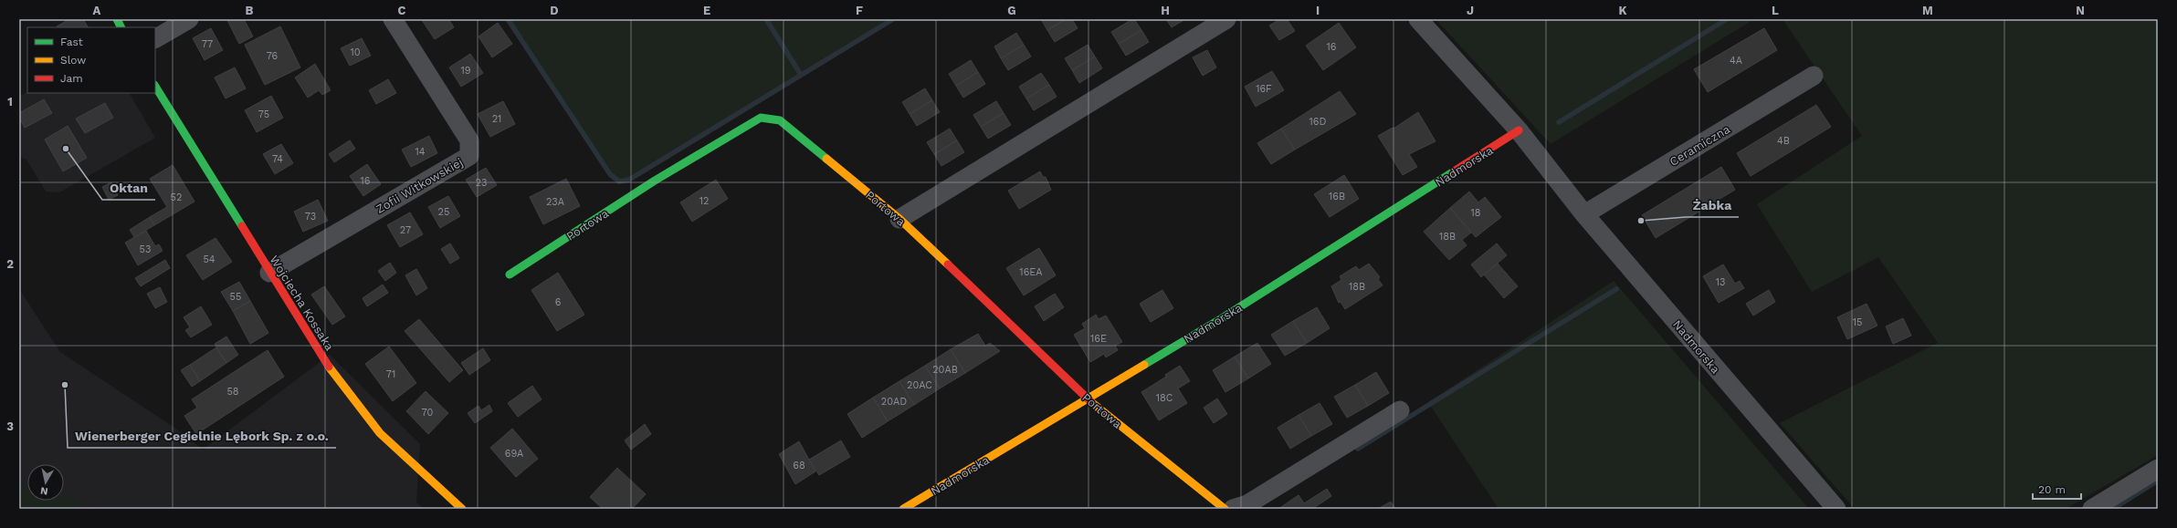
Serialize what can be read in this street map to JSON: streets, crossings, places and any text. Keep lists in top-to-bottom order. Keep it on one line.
{"streets":{"street":["Ceramiczna","Nadmorska","Zofii Witkowskiej","Portowa","Wojciecha Kossaka"]},"crossings":[["Ceramiczna","Nadmorska"],["Nadmorska","Portowa"],["Zofii Witkowskiej","Wojciecha Kossaka"]],"places":["Oktan","Żabka","Wienerberger Cegielnie Lębork Sp. z o.o."],"house_numbers":["77","16","10","76","4A","19","16F","75","21","16D","4B","14","74","16","23","16B","52","12","23A","25","18","73","27","18B","53","54","16EA","13","18B","55","6","15","16E","20AB","71","20AC","58","18C","20AD","70","69A","68"],"legend":["Fast","Slow","Jam"],"scale_bar":"20 m","north":"bottom","grid":{"columns":["A","B","C","D","E","F","G","H","I","J","K","L","M","N"],"rows":["1","2","3"]}}
